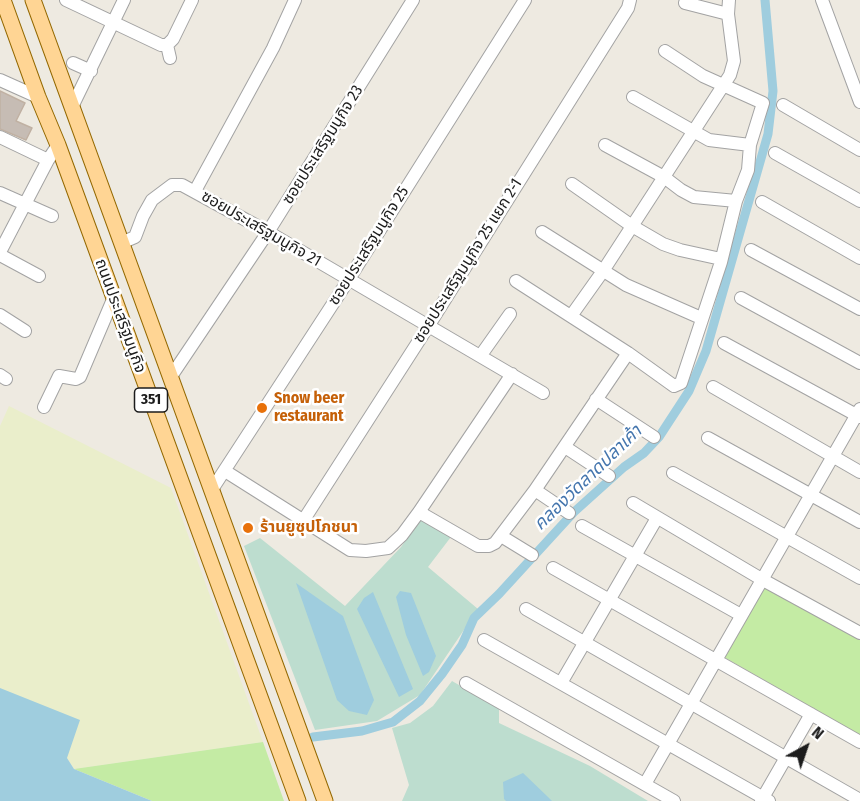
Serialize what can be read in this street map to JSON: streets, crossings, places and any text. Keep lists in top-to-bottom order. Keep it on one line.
{"streets":{"main road":["ถนนประเสริฐมนูกิจ","351"],"street":["ซอยประเสริฐมนูกิจ 23","ซอยประเสริฐมนูกิจ 21","ซอยประเสริฐมนูกิจ 25","ซอยประเสริฐมนูกิจ 25 แยก 2-1"]},"crossings":[["ซอยประเสริฐมนูกิจ 23","ซอยประเสริฐมนูกิจ 21"],["ซอยประเสริฐมนูกิจ 23","ถนนประเสริฐมนูกิจ"],["ซอยประเสริฐมนูกิจ 21","ซอยประเสริฐมนูกิจ 25"],["ซอยประเสริฐมนูกิจ 21","ซอยประเสริฐมนูกิจ 25 แยก 2-1"],["ซอยประเสริฐมนูกิจ 21","ถนนประเสริฐมนูกิจ"],["ซอยประเสริฐมนูกิจ 25","ถนนประเสริฐมนูกิจ"]],"water":["คลองวัดลาดปลาเค้า"],"places":["Snow beer restaurant","ร้านยูซุปโภชนา"],"north":"top right"}
